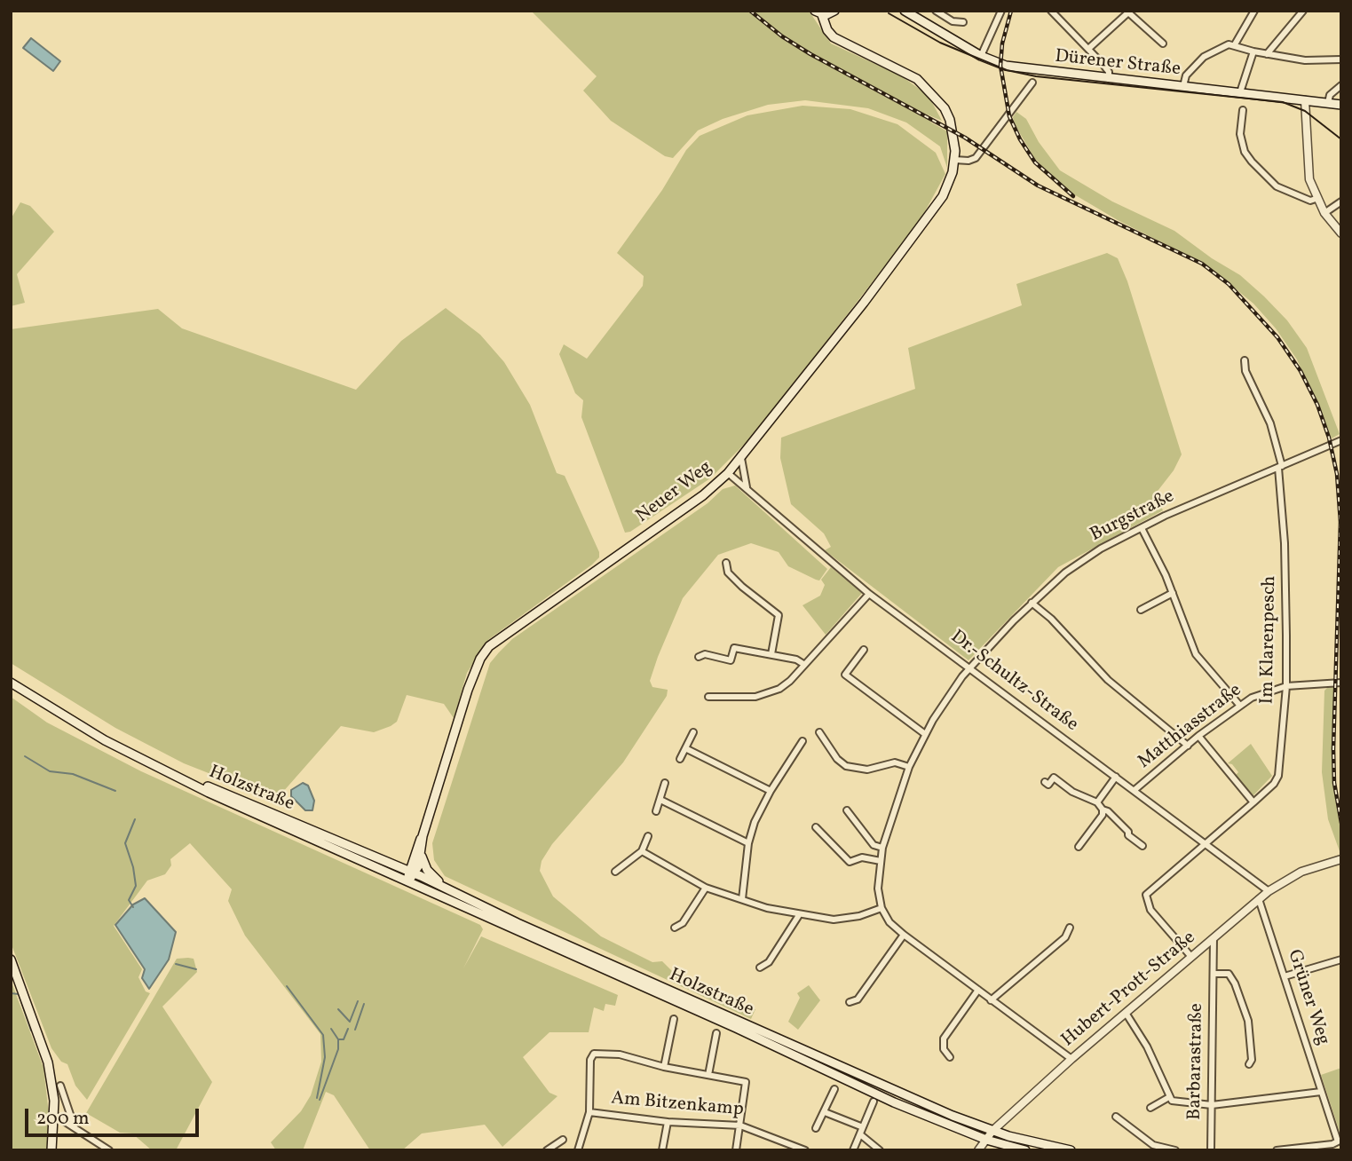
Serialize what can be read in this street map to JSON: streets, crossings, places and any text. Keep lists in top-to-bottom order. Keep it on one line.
{"streets":{"main road":["Dürener Straße","Neuer Weg","Holzstraße"],"street":["Burgstraße","Im Klarenpesch","Dr.-Schultz-Straße","Matthiasstraße","Hubert-Prott-Straße","Grüner Weg","Barbarastraße","Am Bitzenkamp"]},"crossings":[["Neuer Weg","Dr.-Schultz-Straße"],["Neuer Weg","Holzstraße"],["Burgstraße","Im Klarenpesch"],["Burgstraße","Dr.-Schultz-Straße"],["Im Klarenpesch","Dr.-Schultz-Straße"],["Im Klarenpesch","Matthiasstraße"],["Im Klarenpesch","Hubert-Prott-Straße"],["Dr.-Schultz-Straße","Matthiasstraße"],["Dr.-Schultz-Straße","Hubert-Prott-Straße"],["Holzstraße","Hubert-Prott-Straße"],["Hubert-Prott-Straße","Grüner Weg"],["Hubert-Prott-Straße","Barbarastraße"]],"scale_bar":"200 m"}
